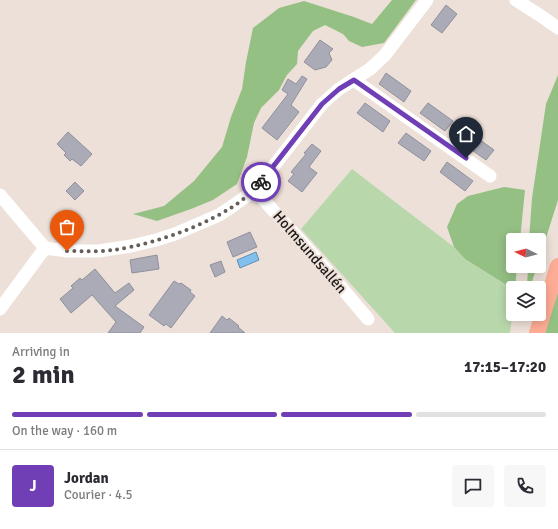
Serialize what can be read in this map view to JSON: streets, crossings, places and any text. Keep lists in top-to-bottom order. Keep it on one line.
{"streets":{"street":["Holmsundsallén"]},"north":"left","page":{"heading":["2 min","Arriving in","17:15–17:20"],"panel":["Jordan","Courier · 4.5"],"bar":"On the way · 160 m","round":"J"}}
